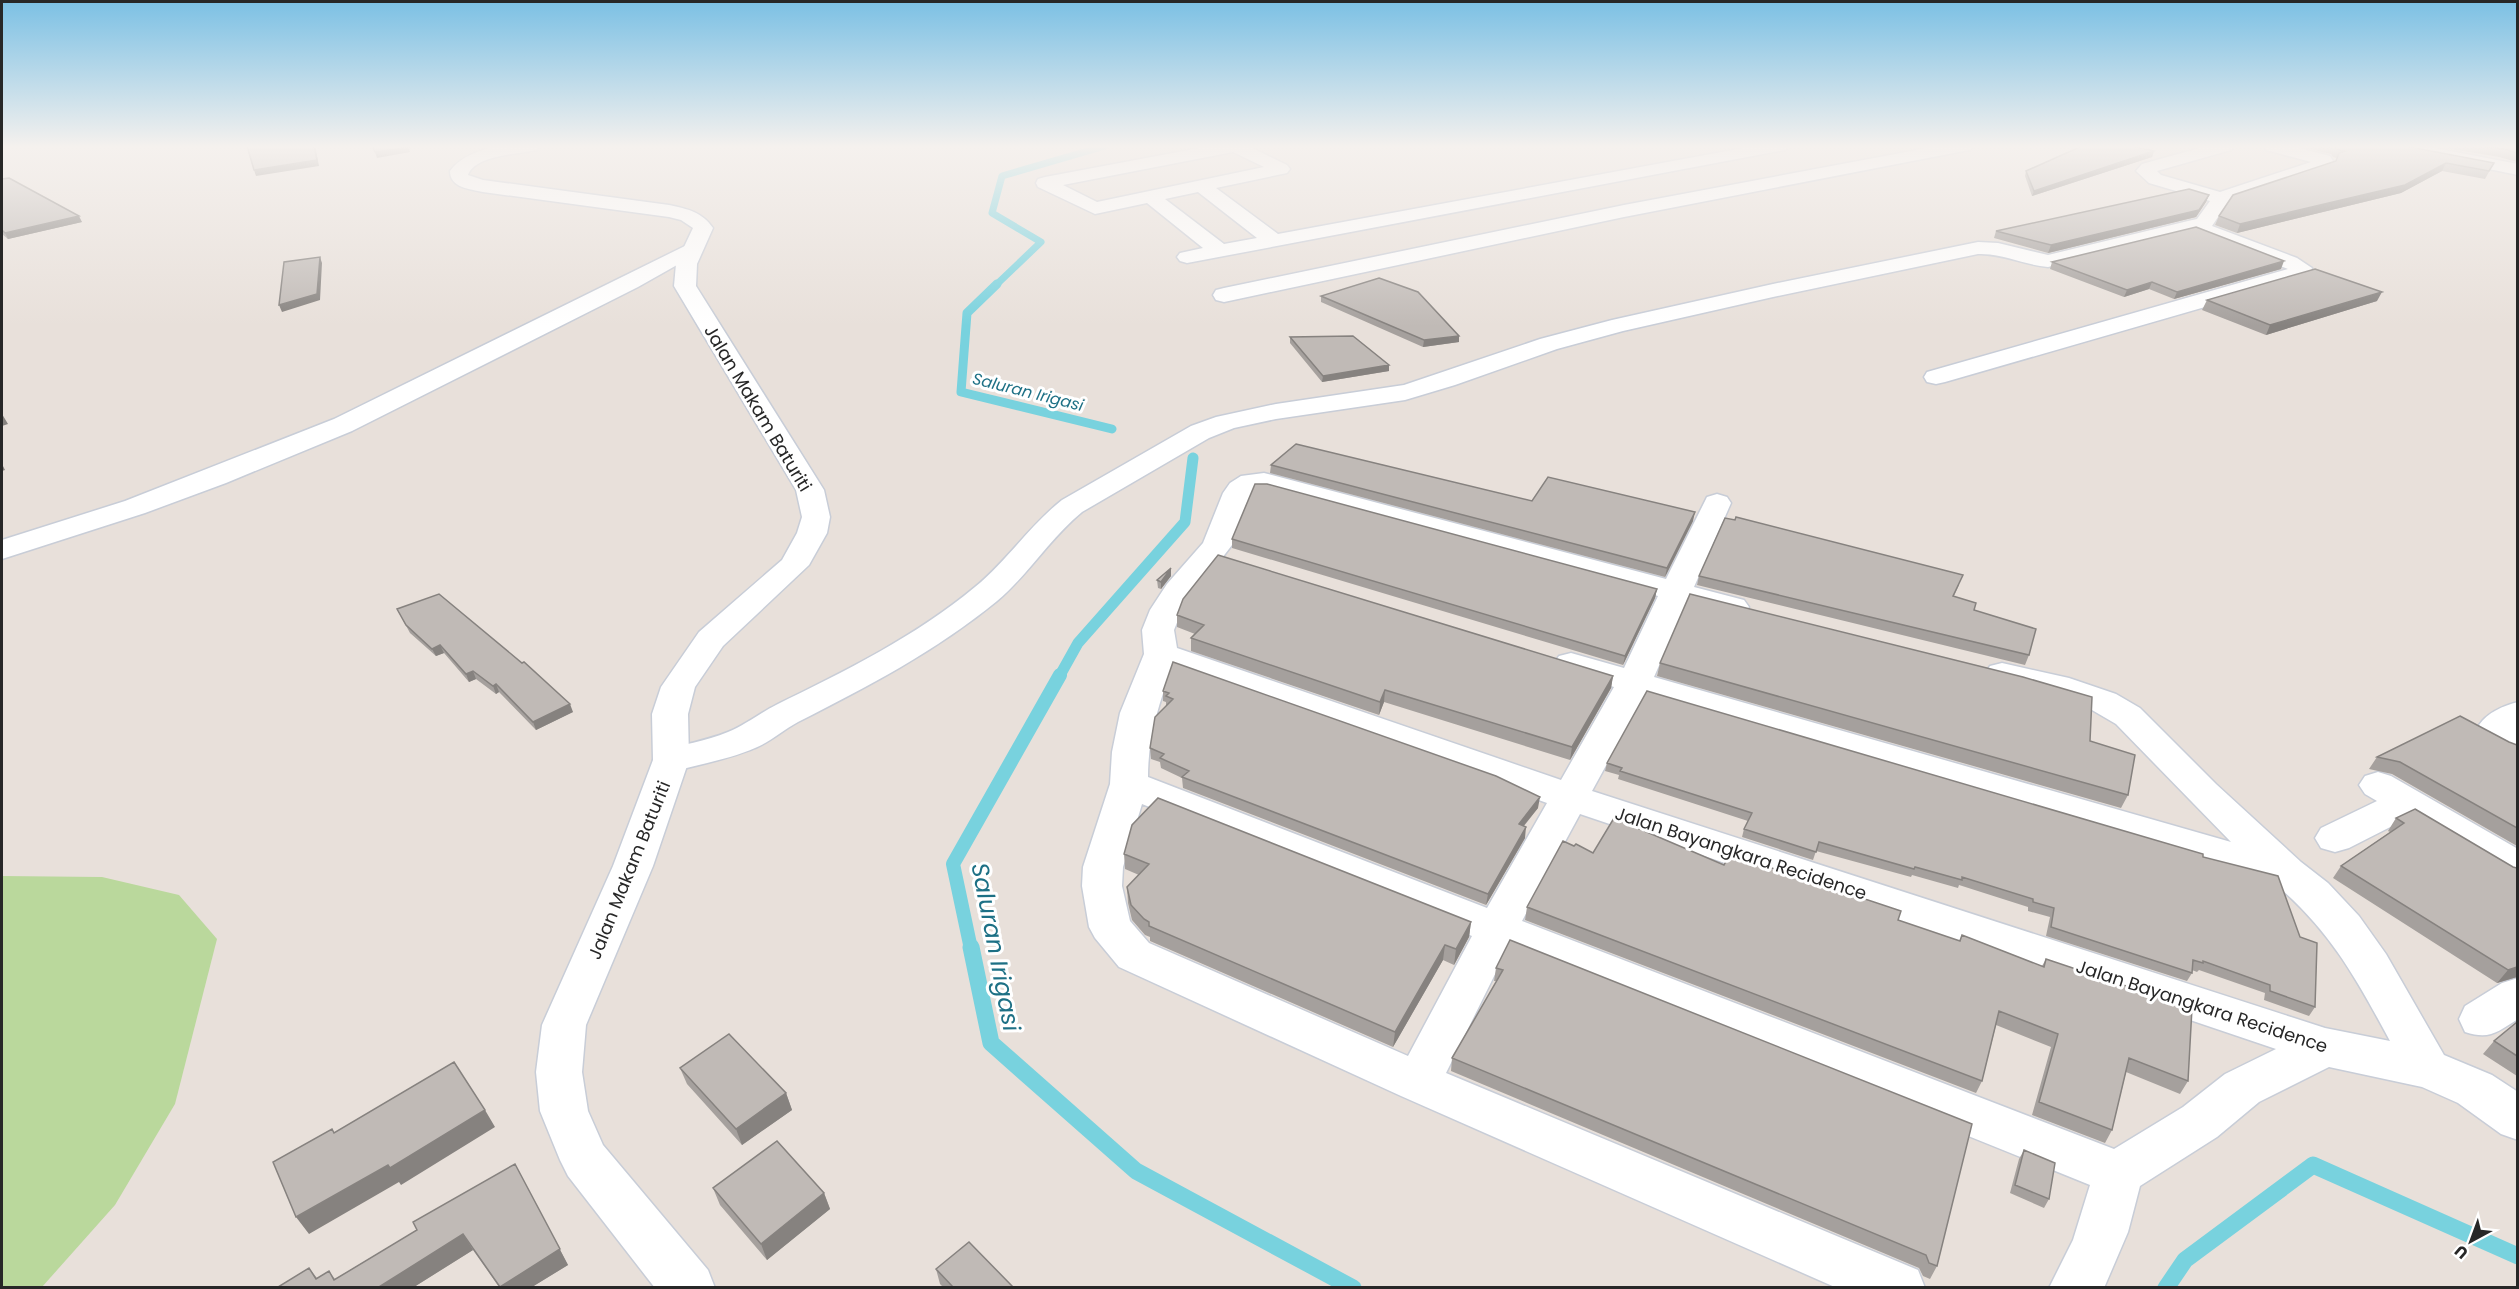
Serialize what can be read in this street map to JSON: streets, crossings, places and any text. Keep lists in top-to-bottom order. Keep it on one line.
{"streets":{"street":["Jalan Makam Baturiti","Jalan Bayangkara Recidence"]},"water":["Saluran Irigasi"],"north":"bottom left"}
